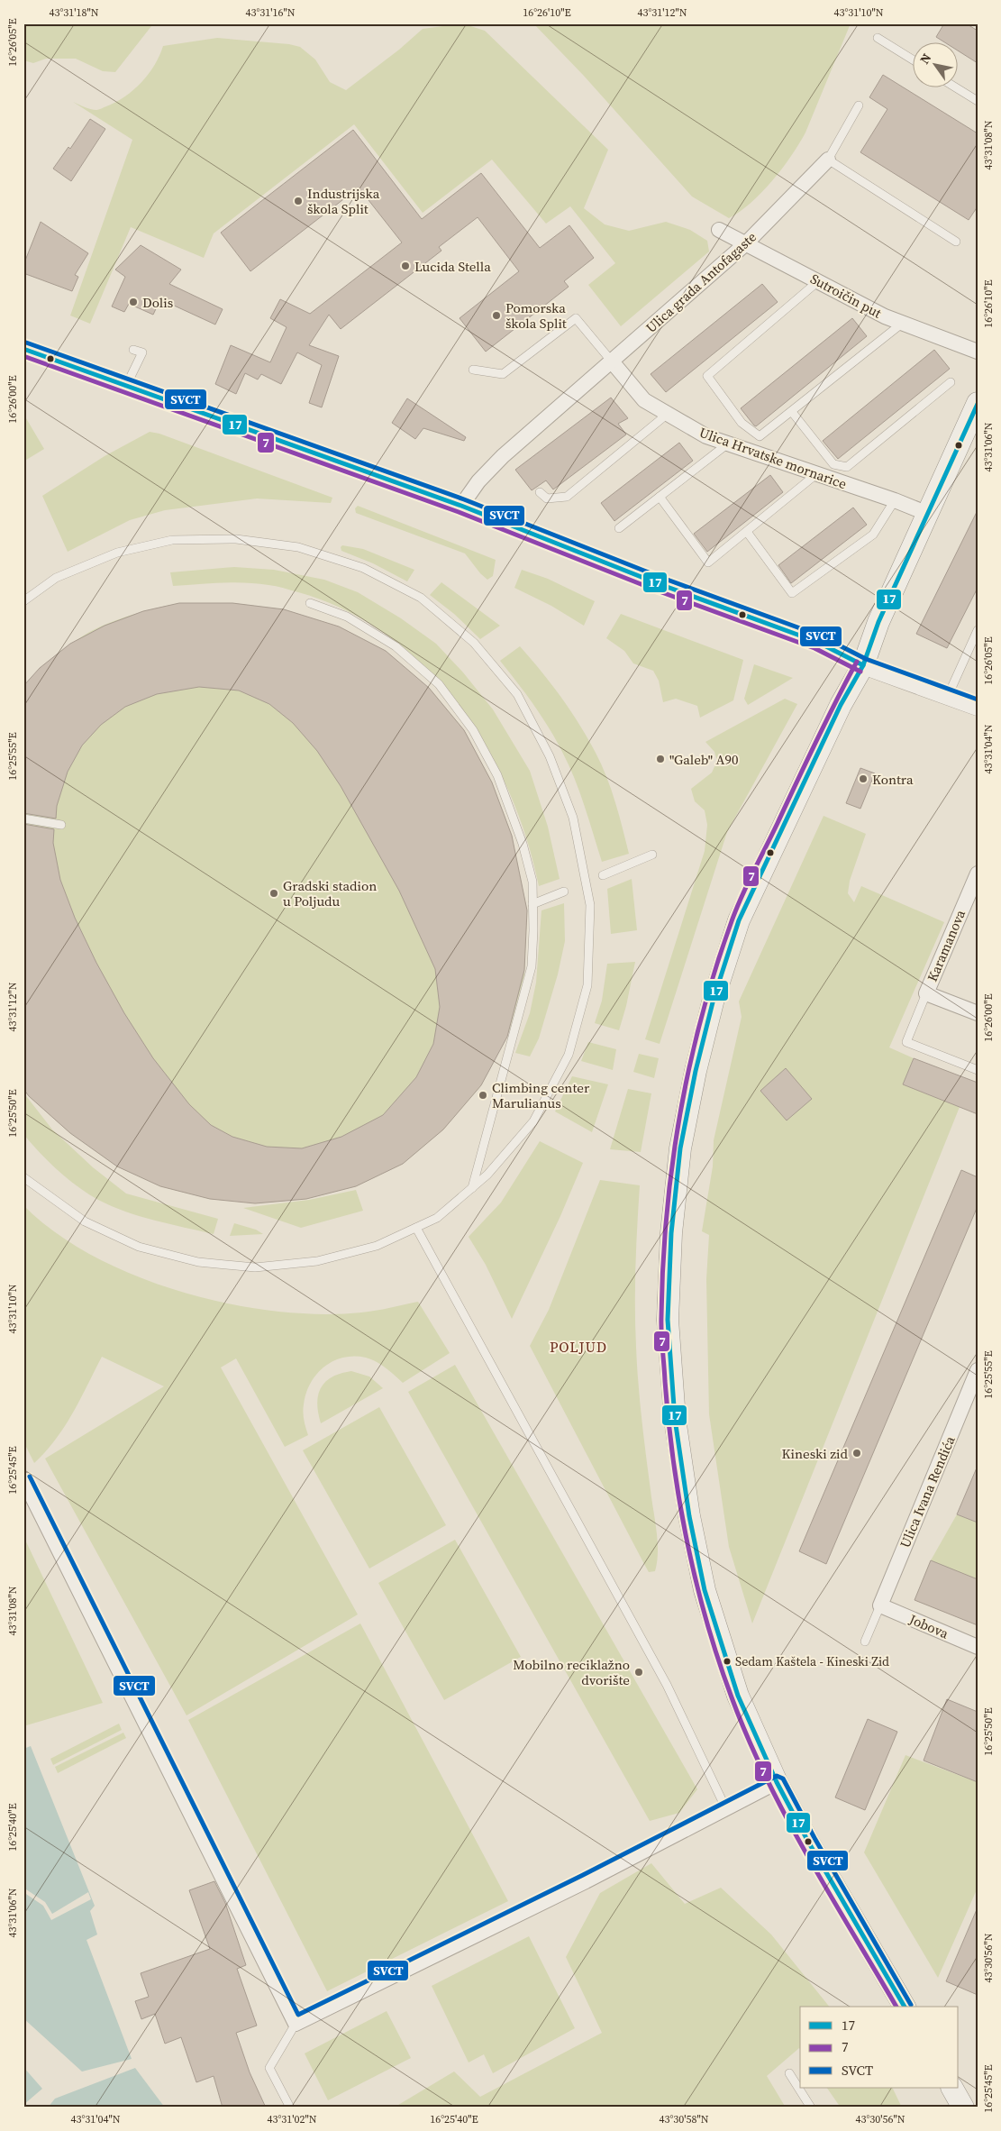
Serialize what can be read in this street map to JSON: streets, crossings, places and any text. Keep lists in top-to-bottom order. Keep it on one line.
{"streets":{"street":["Ulica grada Antofagaste","Sutroičin put","Ulica Hrvatske mornarice","Karamanova","Ulica Ivana Rendića","Jobova"]},"crossings":[["Ulica grada Antofagaste","Sutroičin put"],["Ulica grada Antofagaste","Ulica Hrvatske mornarice"],["Ulica Ivana Rendića","Jobova"]],"districts":["POLJUD"],"places":["Industrijska škola Split","Lucida Stella","Dolis","Pomorska škola Split","\"Galeb\" A90","Kontra","Gradski stadion u Poljudu","Climbing center Marulianus","Kineski zid","Sedam Kaštela - Kineski Zid","Mobilno reciklažno dvorište"],"lines":["transit line SVCT","transit line 17","transit line 7"],"legend":["17","7","SVCT"],"north":"top left","coordinates":["43°31'18\"N","43°31'16\"N","16°26'10\"E","43°31'12\"N","43°31'10\"N","16°26'05\"E","43°31'08\"N","16°26'00\"E","43°31'06\"N","43°31'04\"N","16°25'55\"E","16°25'50\"E","16°25'45\"E","16°25'40\"E","43°30'56\"N","43°31'02\"N","43°30'58\"N"]}
